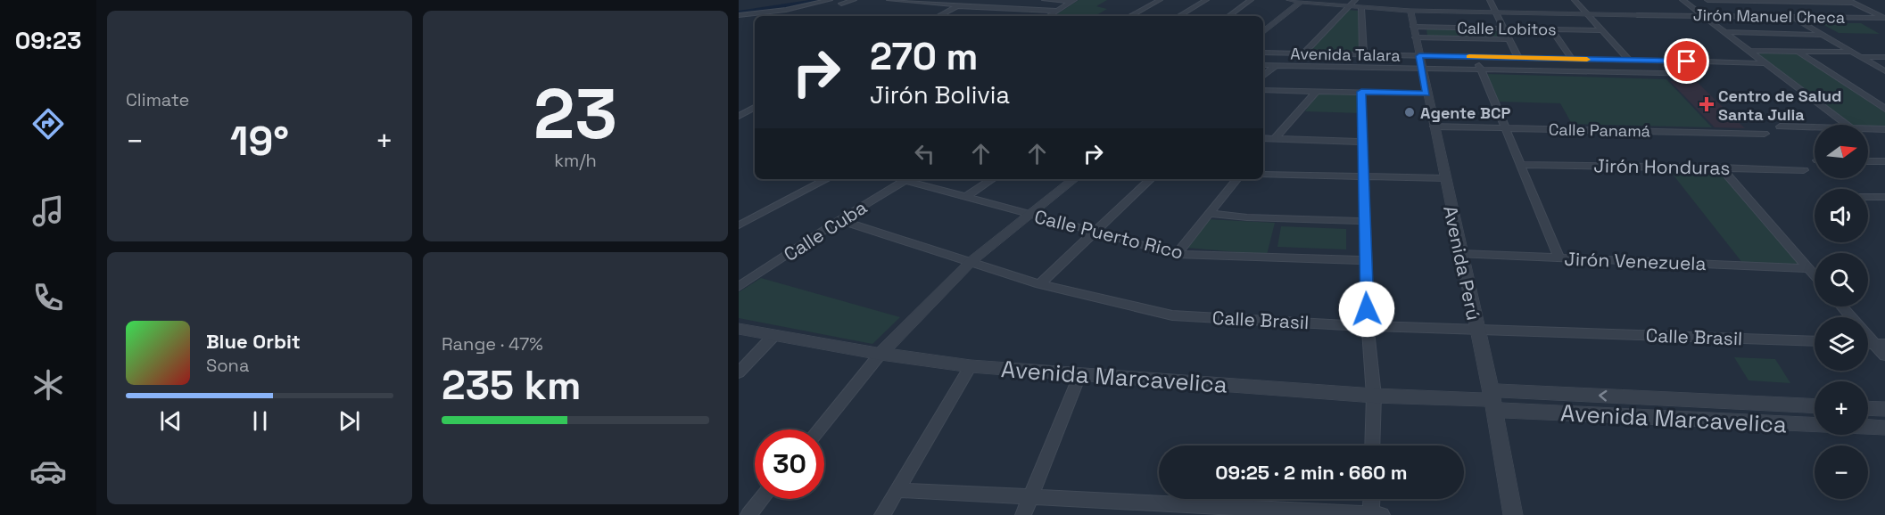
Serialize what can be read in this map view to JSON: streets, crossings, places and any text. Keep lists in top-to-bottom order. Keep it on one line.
{"streets":{"street":["Jirón Manuel Checa","Calle Lobitos","Avenida Talara","Calle Panamá","Jirón Honduras","Calle Cuba","Calle Puerto Rico","Jirón Venezuela","Avenida Perú","Calle Brasil","Avenida Marcavelica"]},"crossings":[["Calle Lobitos","Avenida Perú"],["Avenida Talara","Avenida Perú"],["Calle Panamá","Avenida Perú"],["Calle Cuba","Calle Brasil"],["Jirón Venezuela","Avenida Perú"],["Avenida Perú","Calle Brasil"],["Avenida Perú","Avenida Marcavelica"]],"places":{"health":["Centro de Salud Santa Julia"],"other":["Agente BCP"]},"north":"right","page":{"tabs":"09:23","tile":["Climate",["23","km/h"],["Range · 47%","235 km"]],"turn":["270 m","Jirón Bolivia"],"heat":["−","19°","+"],"map_buttons":["+","−"],"song":["Blue Orbit","Sona"],"limit":"30","trip":"09:25 · 2 min · 660 m"}}
